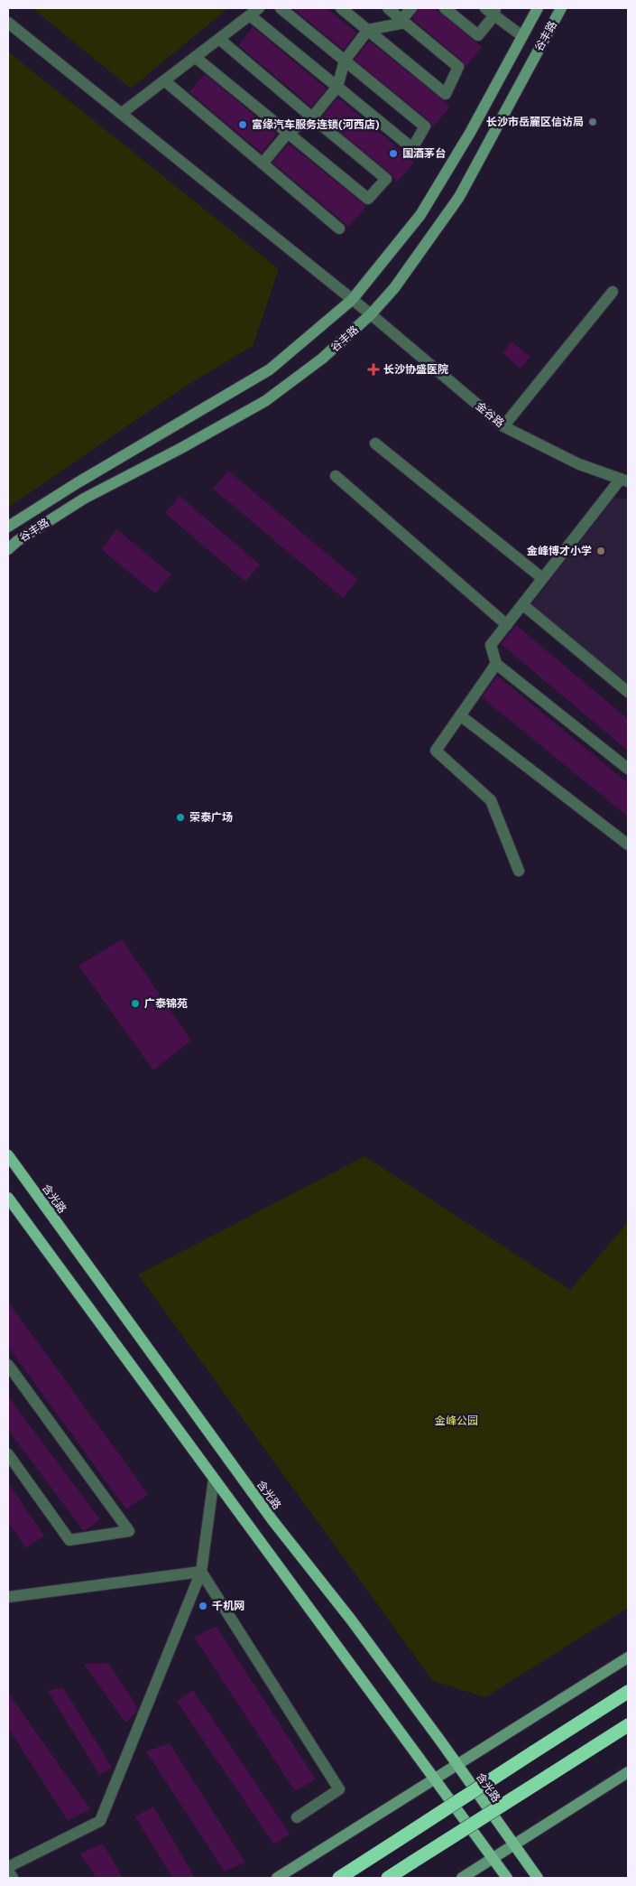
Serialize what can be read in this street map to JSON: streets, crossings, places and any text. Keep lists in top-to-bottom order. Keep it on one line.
{"streets":{"main road":["含光路"],"street":["谷丰路","金谷路"]},"crossings":[["谷丰路","金谷路"]],"parks":["金峰公园"],"places":{"other":["长沙市岳麓区信访局","富缘汽车服务连锁(河西店)","国酒茅台","金峰博才小学","荣泰广场","广泰锦苑","千机网"],"health":["长沙协盛医院"]}}
